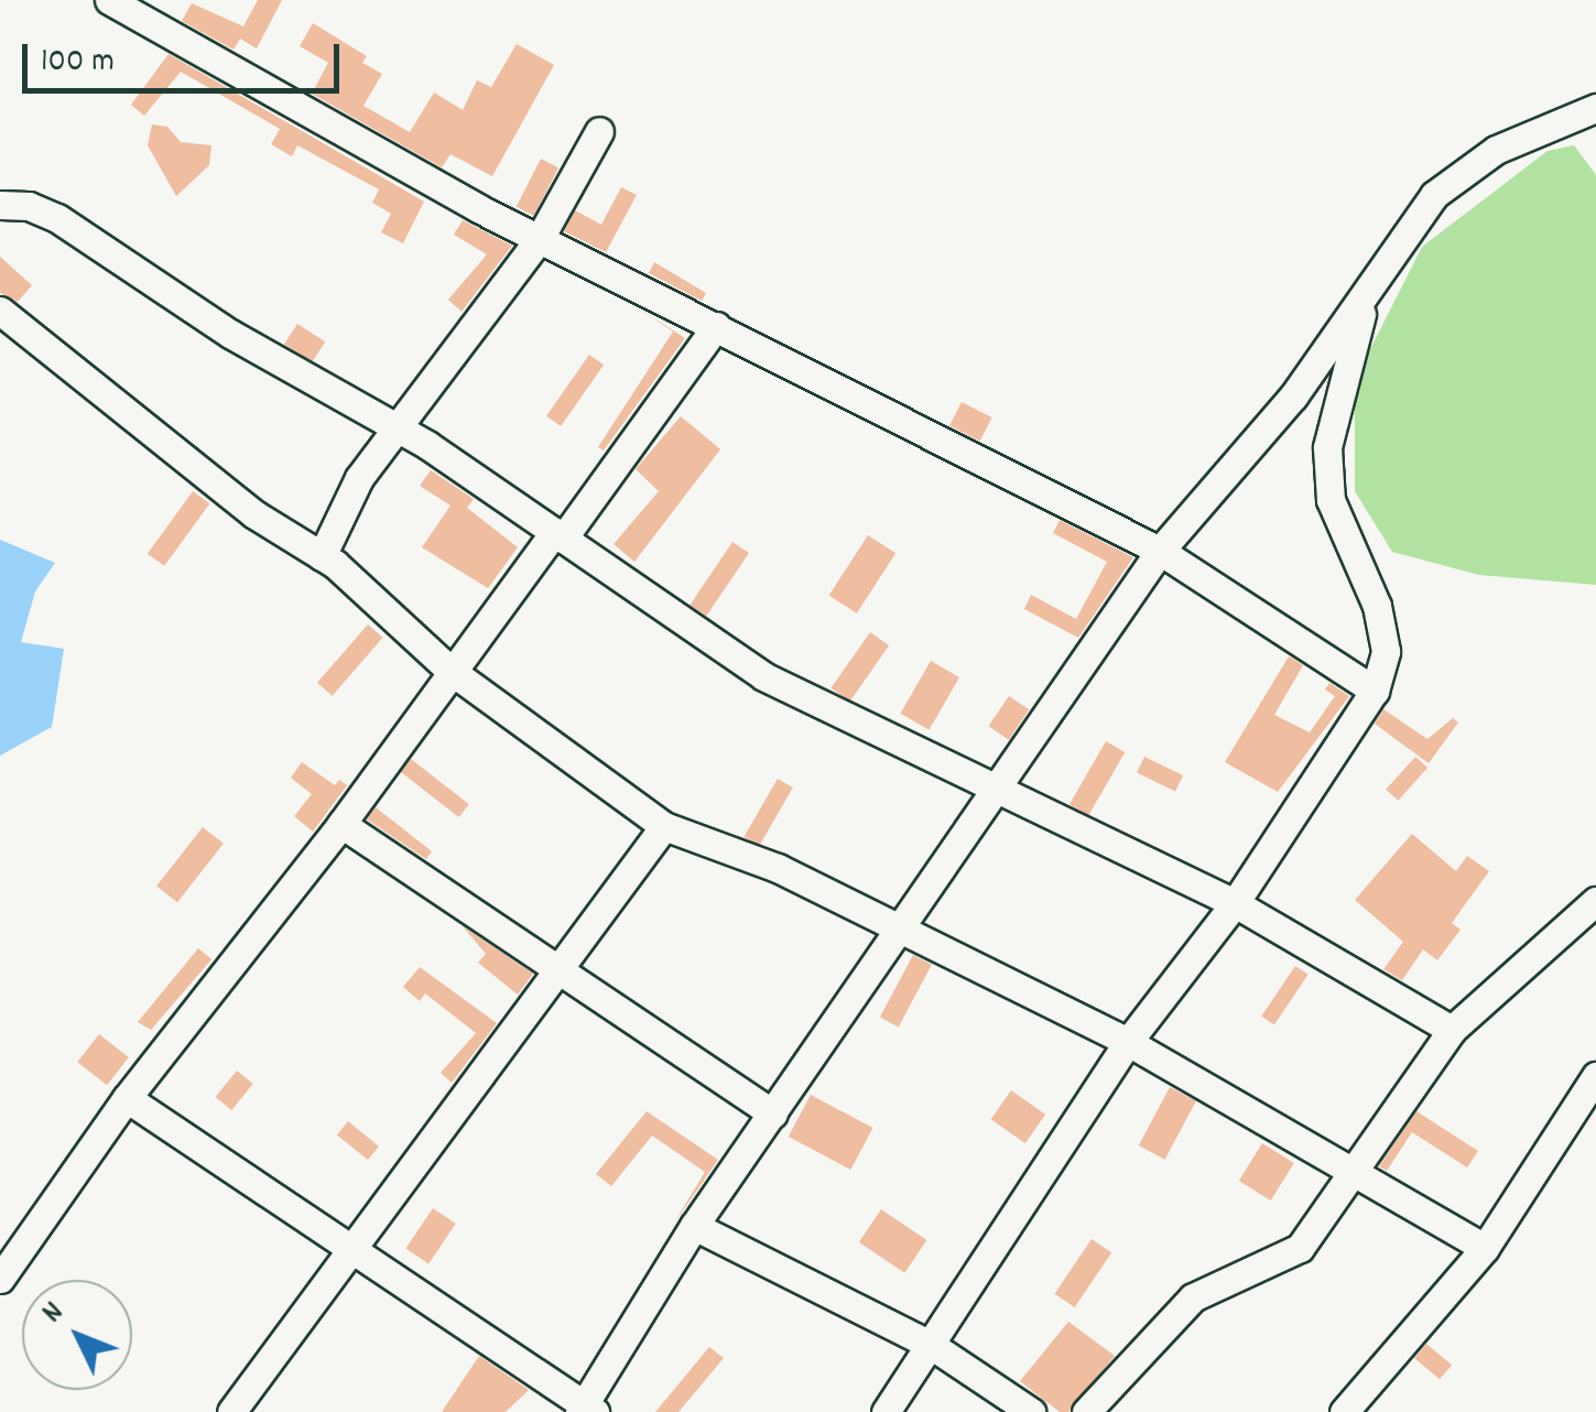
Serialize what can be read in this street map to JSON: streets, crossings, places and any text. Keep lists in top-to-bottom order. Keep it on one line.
{"scale_bar":"100 m","north":"top left"}
